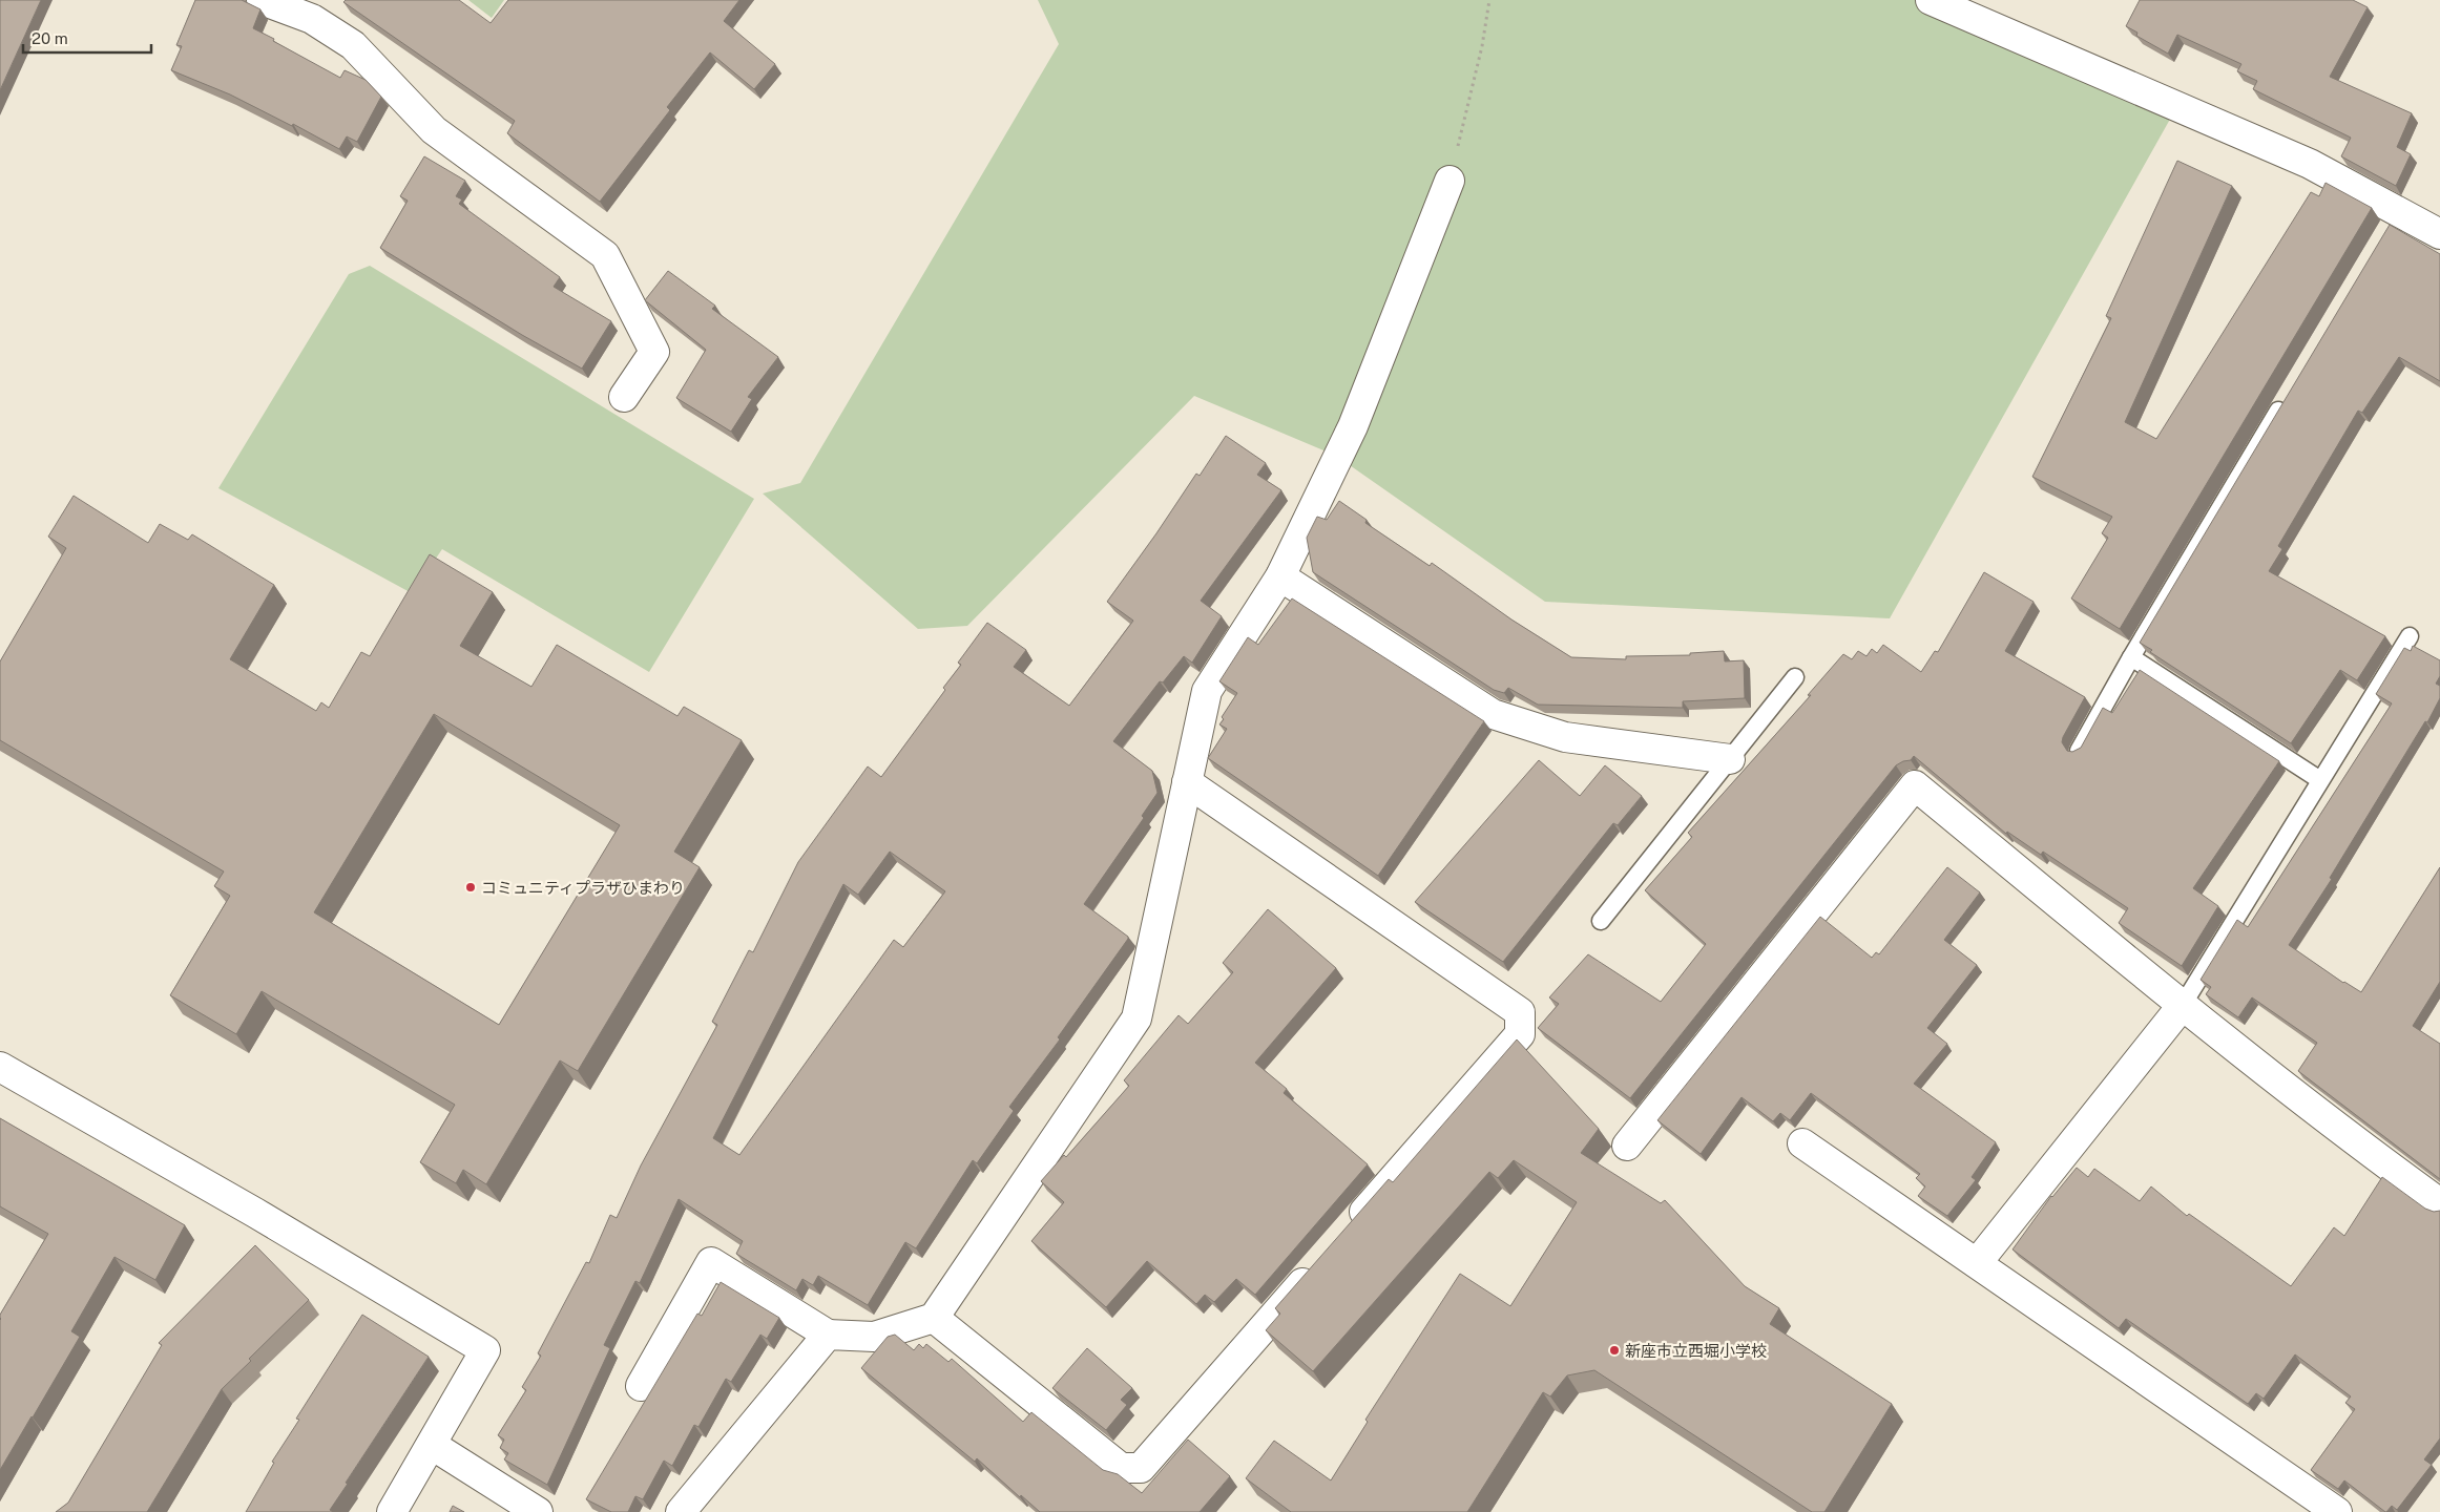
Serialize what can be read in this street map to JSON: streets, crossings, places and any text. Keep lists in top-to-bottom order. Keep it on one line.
{"places":["コミュニティプラザひまわり","新座市立西堀小学校"],"scale_bar":"20 m"}
